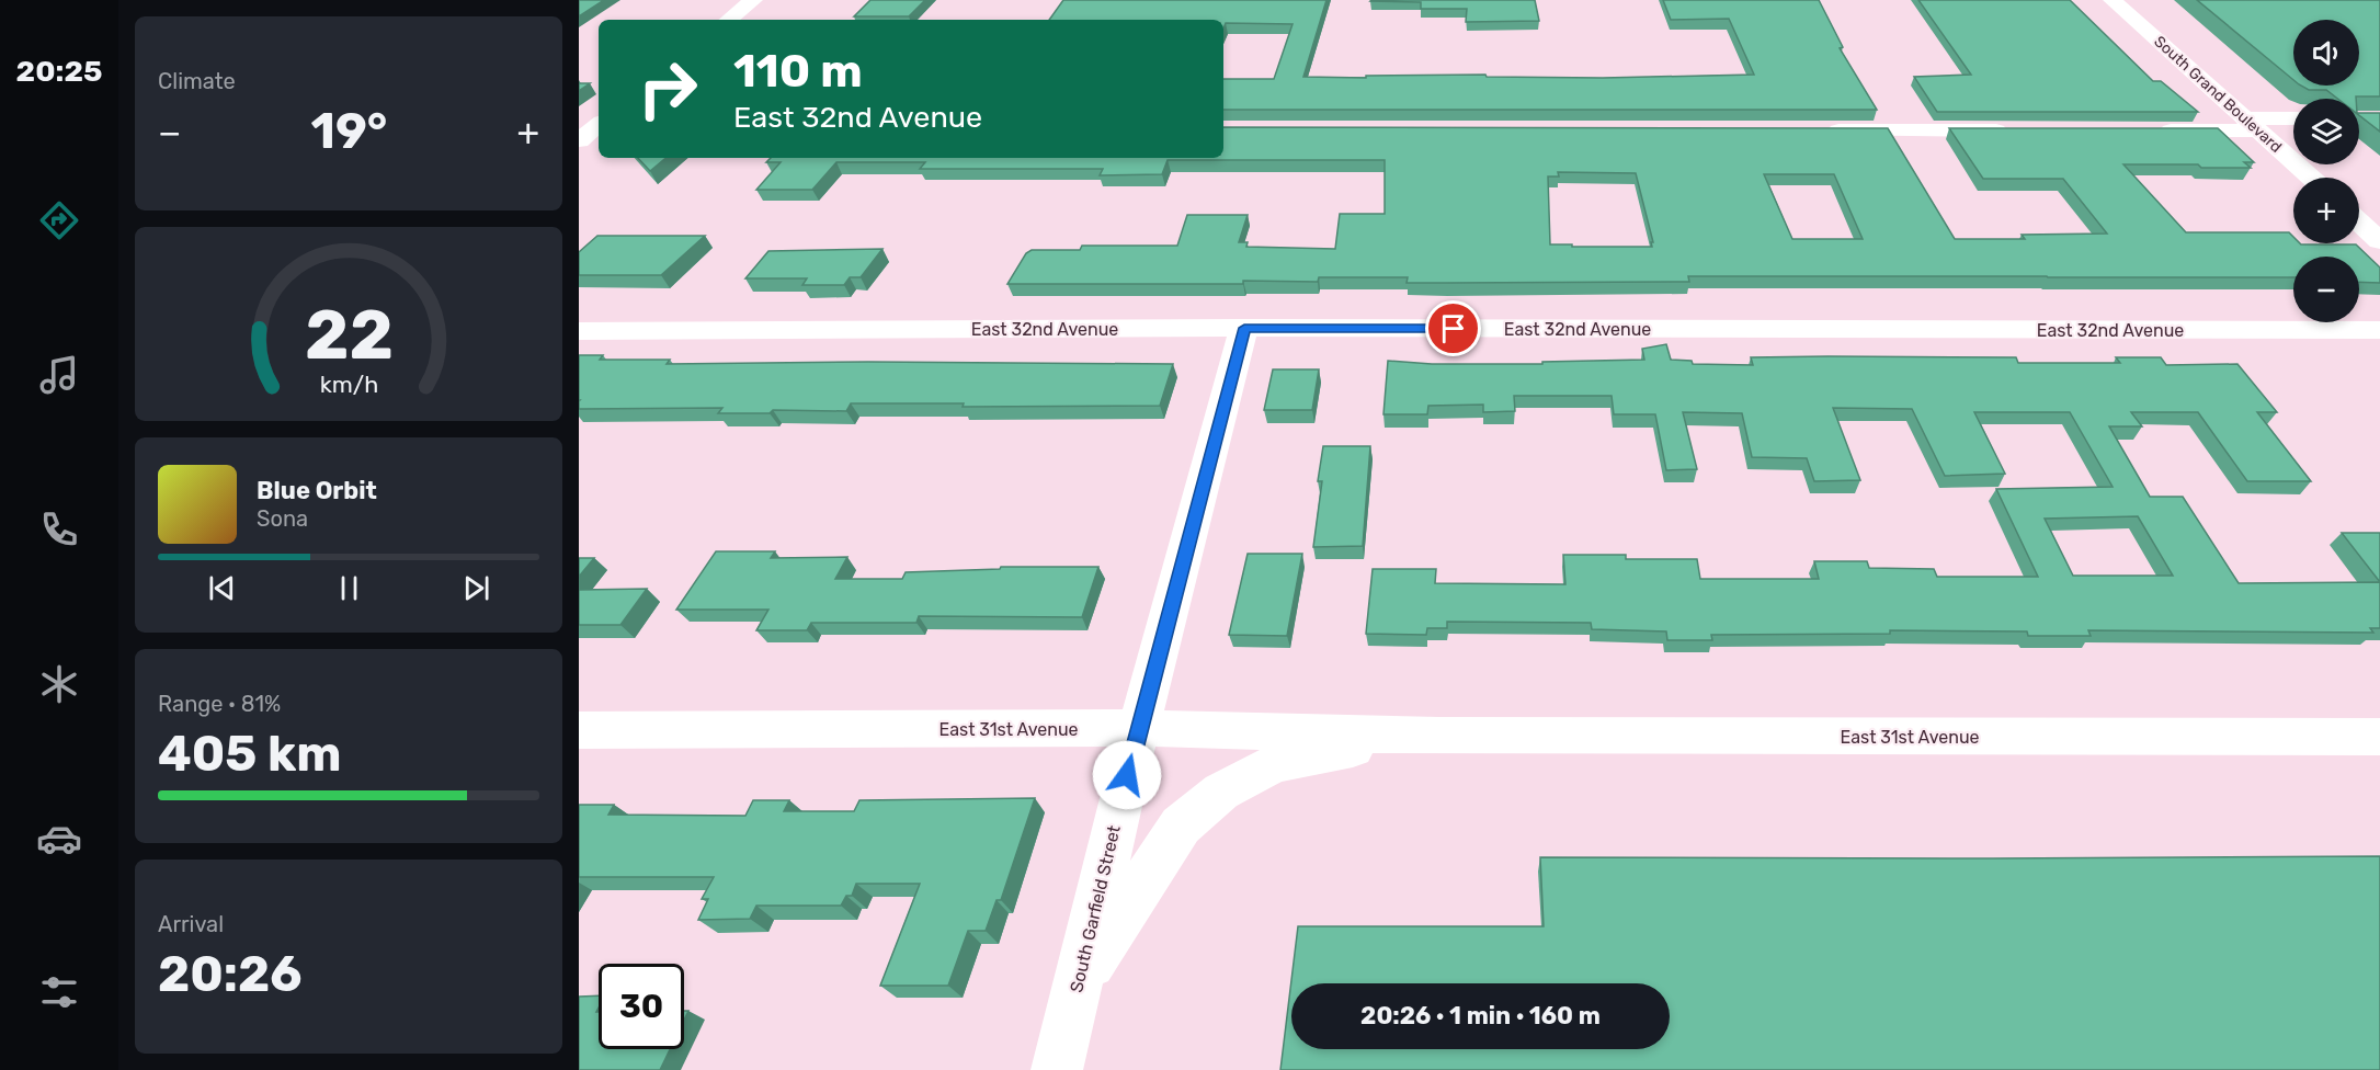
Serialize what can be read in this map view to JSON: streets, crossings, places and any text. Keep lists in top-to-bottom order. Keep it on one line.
{"streets":{"street":["South Grand Boulevard","East 32nd Avenue","East 31st Avenue","South Garfield Street"]},"crossings":[["East 32nd Avenue","South Garfield Street"],["East 31st Avenue","South Garfield Street"]],"page":{"tabs":"20:25","tile":["Climate",["Range · 81%","405 km"],["Arrival","20:26"]],"map_buttons":["+","−"],"turn":["110 m","East 32nd Avenue"],"heat":["−","19°","+"],"song":["Blue Orbit","Sona"],"limit":"30","trip":"20:26 · 1 min · 160 m","gauge":["22","km/h"]}}
